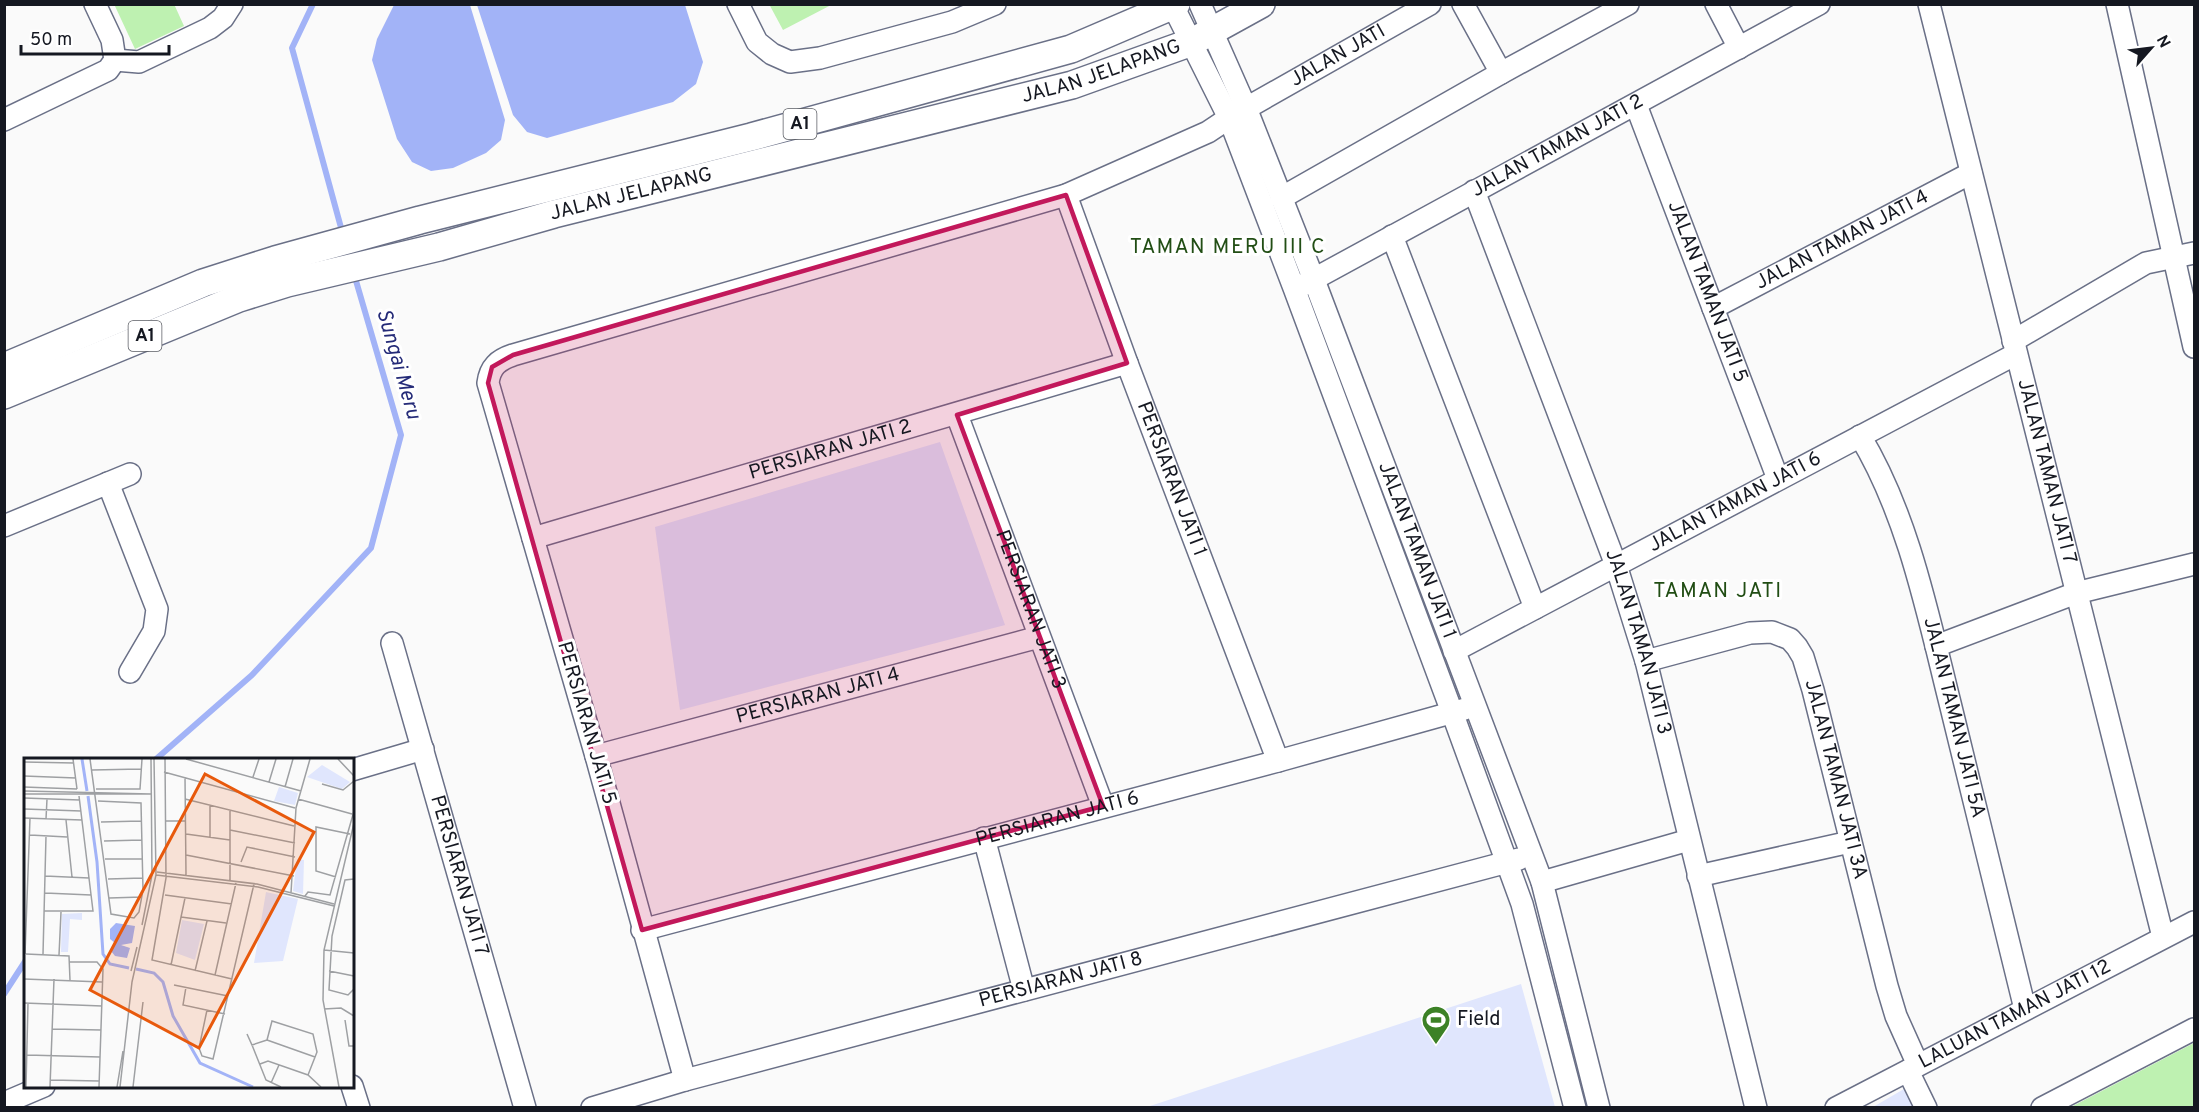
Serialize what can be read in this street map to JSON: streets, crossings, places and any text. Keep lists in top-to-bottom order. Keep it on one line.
{"streets":{"main road":["JALAN JELAPANG","A1"],"street":["JALAN JATI","JALAN TAMAN JATI 2","JALAN TAMAN JATI 4","JALAN TAMAN JATI 5","PERSIARAN JATI 2","JALAN TAMAN JATI 7","PERSIARAN JATI 1","JALAN TAMAN JATI 6","JALAN TAMAN JATI 1","PERSIARAN JATI 3","JALAN TAMAN JATI 3","PERSIARAN JATI 4","JALAN TAMAN JATI 5A","PERSIARAN JATI 5","JALAN TAMAN JATI 3A","PERSIARAN JATI 6","PERSIARAN JATI 7","PERSIARAN JATI 8","LALUAN TAMAN JATI 12"]},"crossings":[["JALAN JATI","PERSIARAN JATI 1"],["JALAN JATI","JALAN TAMAN JATI 1"],["JALAN JATI","PERSIARAN JATI 5"],["JALAN JELAPANG","JALAN TAMAN JATI 1"],["JALAN TAMAN JATI 2","JALAN TAMAN JATI 5"],["JALAN TAMAN JATI 2","JALAN TAMAN JATI 1"],["JALAN TAMAN JATI 2","JALAN TAMAN JATI 3"],["JALAN TAMAN JATI 4","JALAN TAMAN JATI 5"],["JALAN TAMAN JATI 4","JALAN TAMAN JATI 7"],["JALAN TAMAN JATI 5","JALAN TAMAN JATI 6"],["PERSIARAN JATI 2","PERSIARAN JATI 1"],["PERSIARAN JATI 2","PERSIARAN JATI 3"],["PERSIARAN JATI 2","PERSIARAN JATI 5"],["JALAN TAMAN JATI 7","JALAN TAMAN JATI 6"],["JALAN TAMAN JATI 7","LALUAN TAMAN JATI 12"],["PERSIARAN JATI 1","PERSIARAN JATI 6"],["JALAN TAMAN JATI 6","JALAN TAMAN JATI 1"],["JALAN TAMAN JATI 6","JALAN TAMAN JATI 3"],["JALAN TAMAN JATI 6","JALAN TAMAN JATI 5A"],["JALAN TAMAN JATI 1","PERSIARAN JATI 6"],["JALAN TAMAN JATI 1","PERSIARAN JATI 8"],["PERSIARAN JATI 3","PERSIARAN JATI 4"],["PERSIARAN JATI 3","PERSIARAN JATI 6"],["JALAN TAMAN JATI 3","JALAN TAMAN JATI 3A"],["PERSIARAN JATI 4","PERSIARAN JATI 5"],["JALAN TAMAN JATI 5A","LALUAN TAMAN JATI 12"],["PERSIARAN JATI 5","PERSIARAN JATI 6"],["PERSIARAN JATI 5","PERSIARAN JATI 8"],["JALAN TAMAN JATI 3A","LALUAN TAMAN JATI 12"]],"districts":["TAMAN MERU III C","TAMAN JATI"],"water":["Sungai Meru"],"places":{"sports":["Field"]},"scale_bar":"50 m","north":"top right"}
